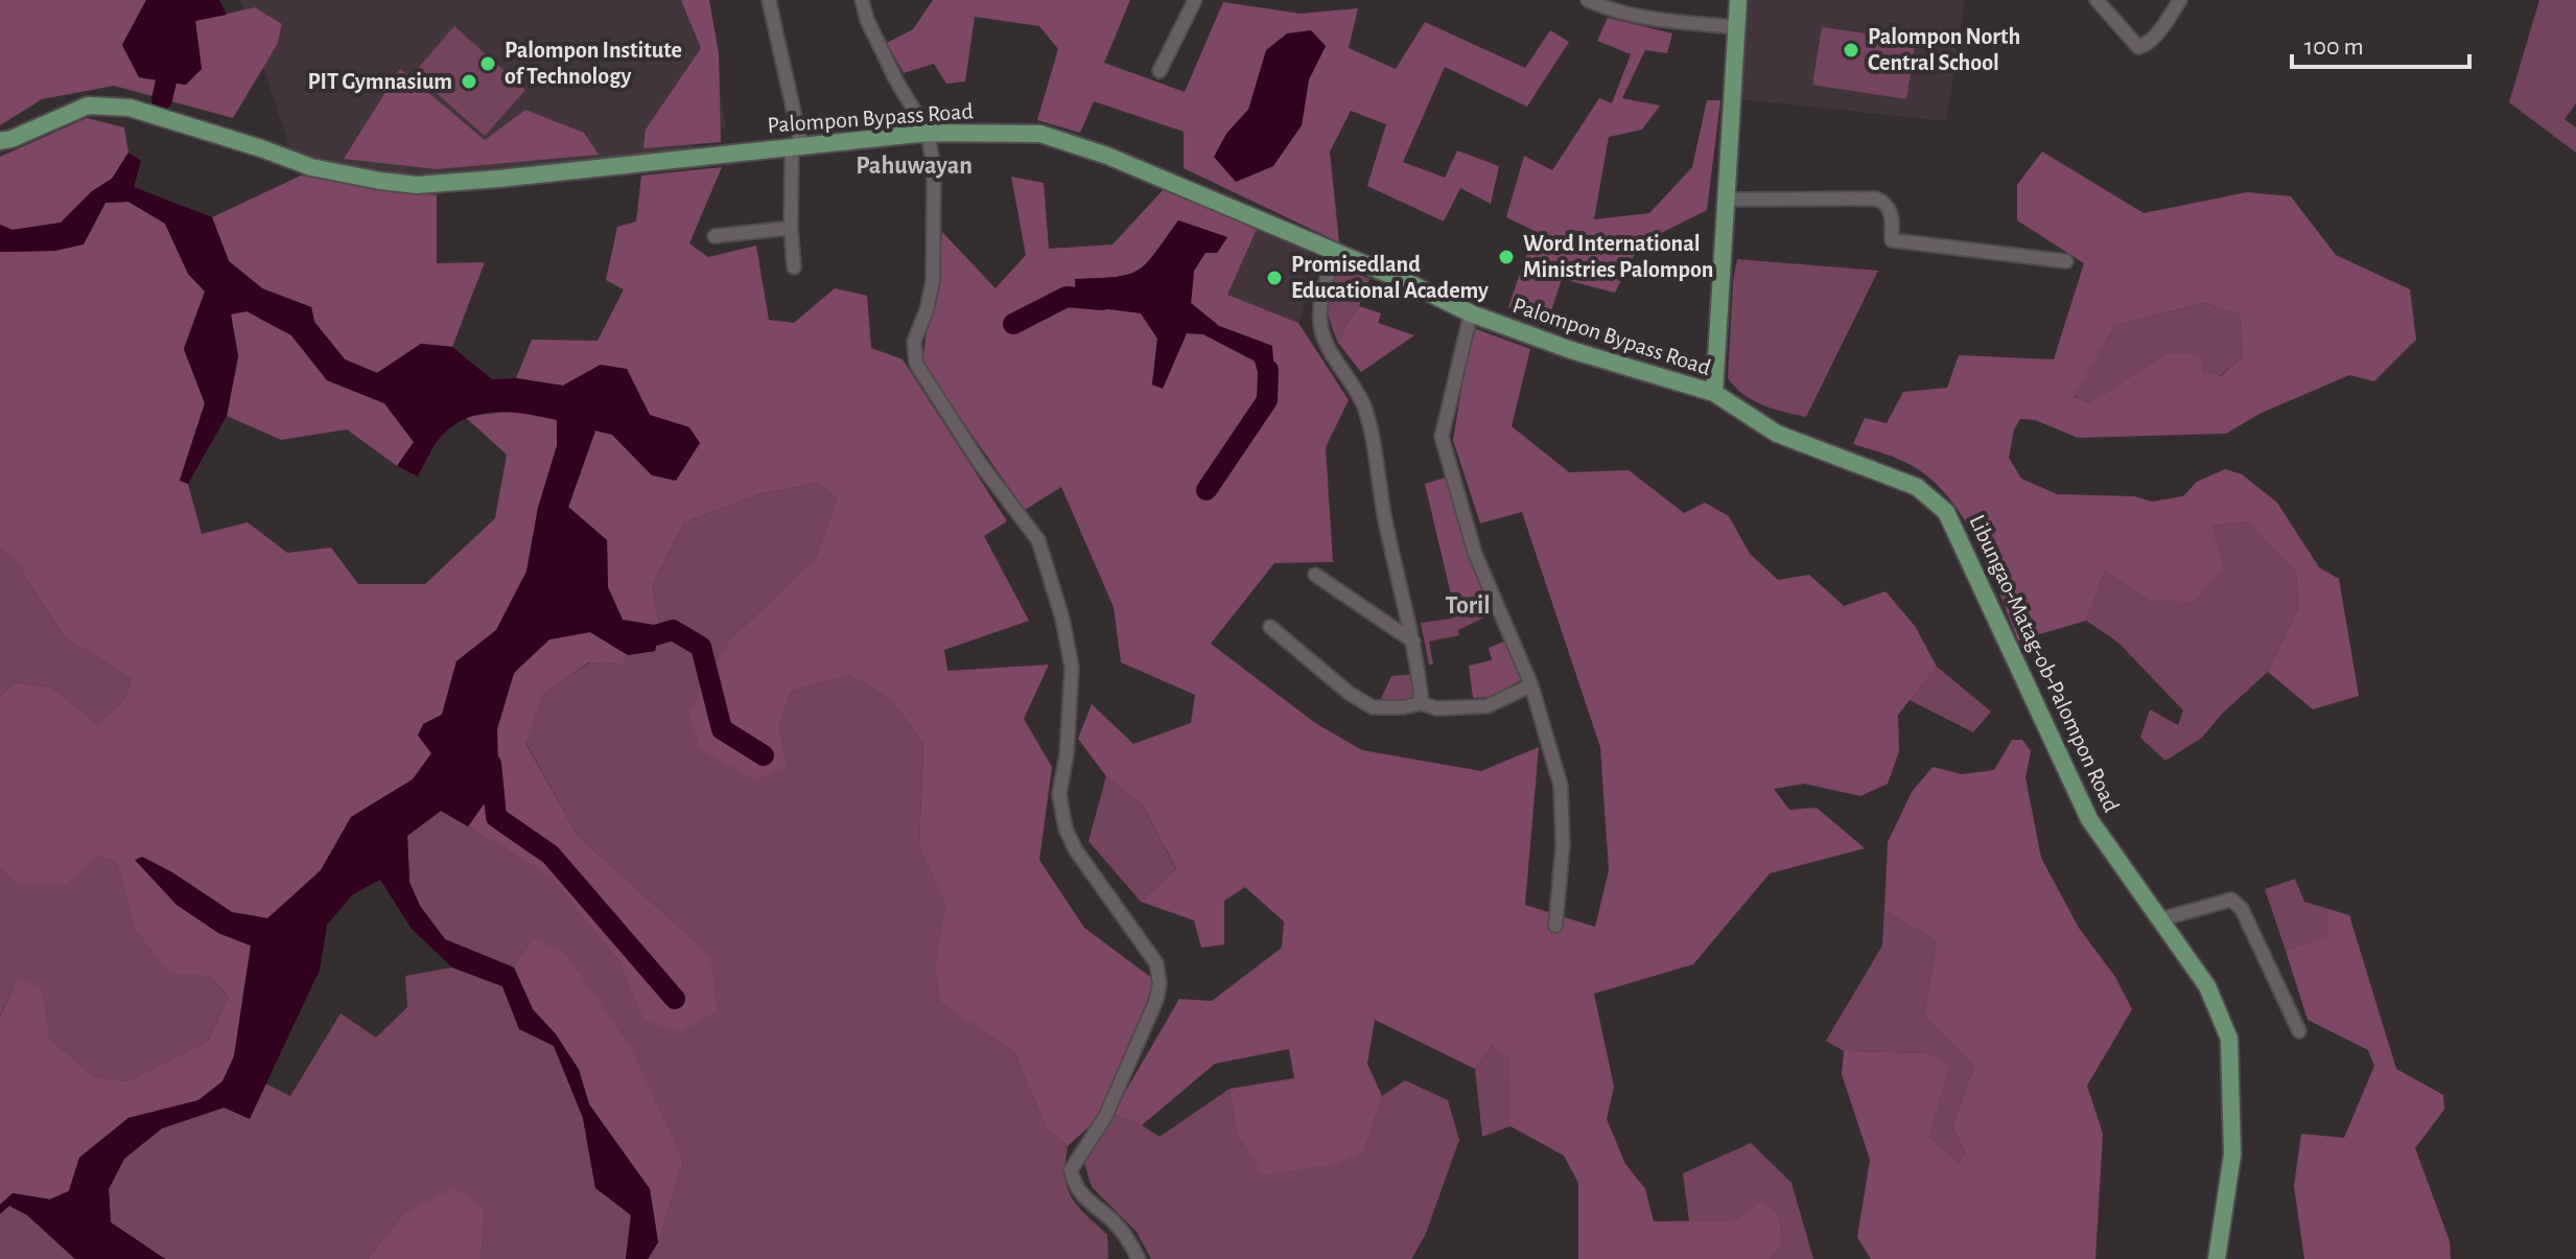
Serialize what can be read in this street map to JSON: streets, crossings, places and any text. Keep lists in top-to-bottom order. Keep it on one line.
{"streets":{"main road":["Palompon Bypass Road","Libungao-Matag-ob-Palompon Road"]},"crossings":[["Palompon Bypass Road","Libungao-Matag-ob-Palompon Road"]],"districts":["Pahuwayan","Toril"],"places":["Palompon North Central School","Palompon Institute of Technology","PIT Gymnasium","Word International Ministries Palompon","Promisedland Educational Academy"],"scale_bar":"100 m"}
